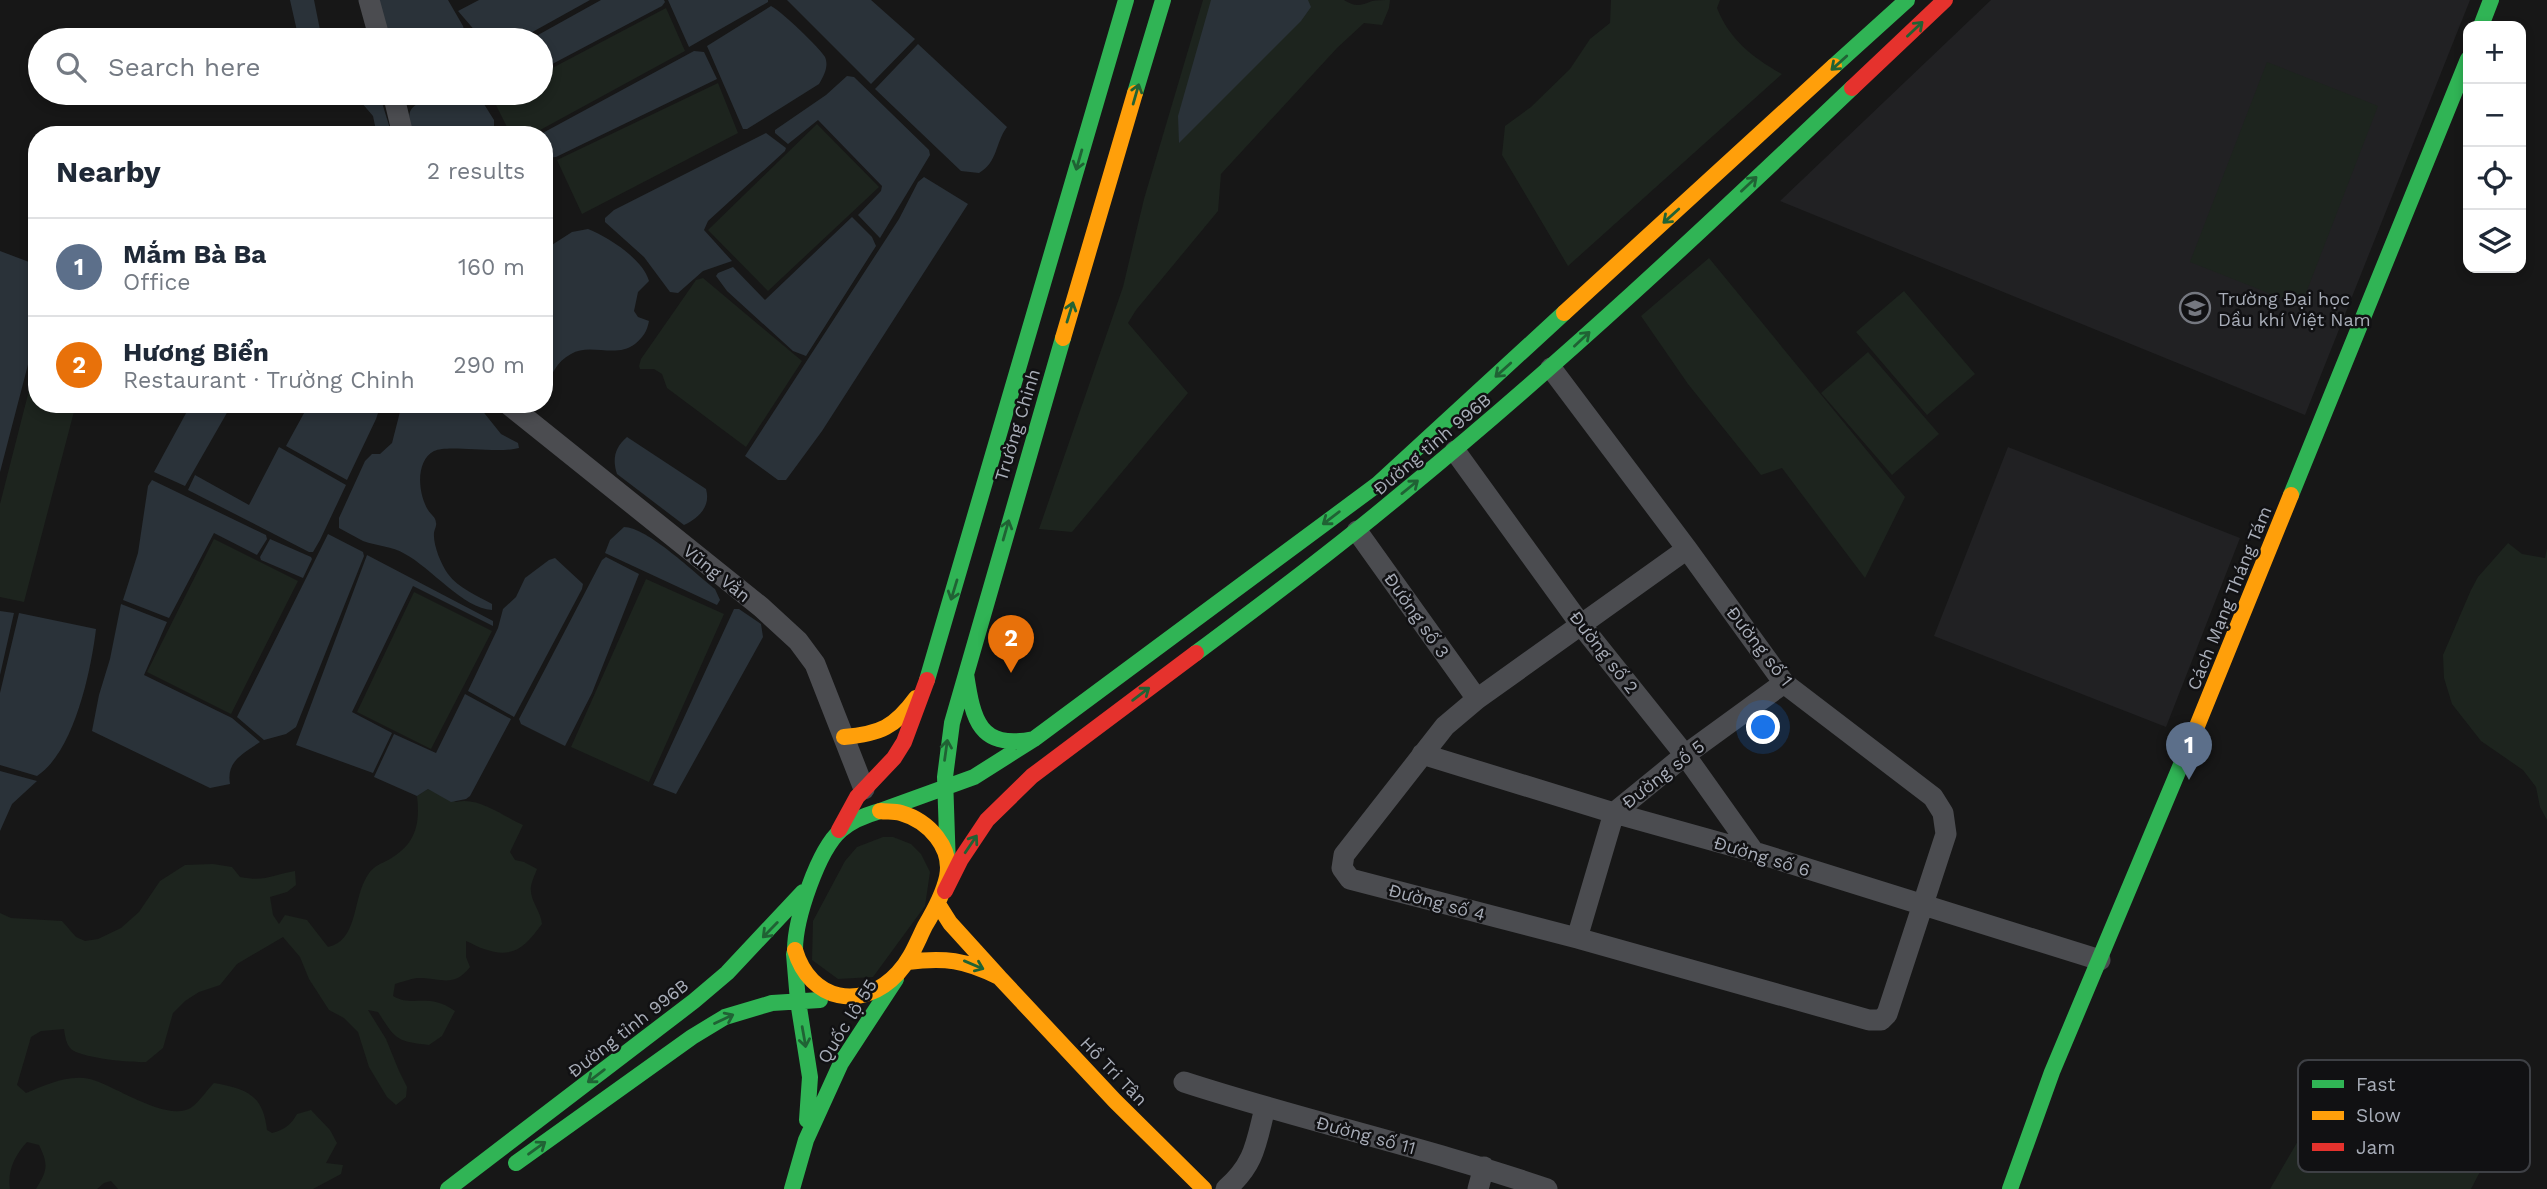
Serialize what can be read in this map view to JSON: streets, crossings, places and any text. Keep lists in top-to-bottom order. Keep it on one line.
{"streets":{"main road":["Trường Chinh","Đường tỉnh 996B","Cách Mạng Tháng Tám","Quốc lộ 55","Hồ Tri Tân"],"street":["Vũng Vằn","Đường số 3","Đường số 1","Đường số 2","Đường số 5","Đường số 6","Đường số 4","Đường số 11"]},"crossings":[["Trường Chinh","Đường tỉnh 996B"],["Trường Chinh","Vũng Vằn"],["Trường Chinh","Quốc lộ 55"],["Trường Chinh","Hồ Tri Tân"],["Đường tỉnh 996B","Đường số 3"],["Đường tỉnh 996B","Đường số 1"],["Đường tỉnh 996B","Đường số 2"],["Đường tỉnh 996B","Quốc lộ 55"],["Đường tỉnh 996B","Hồ Tri Tân"],["Cách Mạng Tháng Tám","Đường số 6"],["Đường số 3","Đường số 4"],["Đường số 1","Đường số 5"],["Đường số 1","Đường số 6"],["Đường số 1","Đường số 4"],["Đường số 2","Đường số 5"],["Đường số 2","Đường số 6"],["Đường số 2","Đường số 4"],["Đường số 5","Đường số 6"],["Đường số 5","Đường số 4"],["Đường số 6","Đường số 4"],["Quốc lộ 55","Hồ Tri Tân"]],"places":{"school or university":["Trường Đại học Dầu khí Việt Nam"]},"legend":["Fast","Slow","Jam"],"page":{"map_buttons":["+","−"],"search":"Search here","heading":["Nearby","2 results"],"list":[{"mark":"1","name":"Mắm Bà Ba","note":"Office","value":"160 m"},{"mark":"2","name":"Hương Biển","note":"Restaurant · Trường Chinh","value":"290 m"}],"pins":["2","1"]}}
